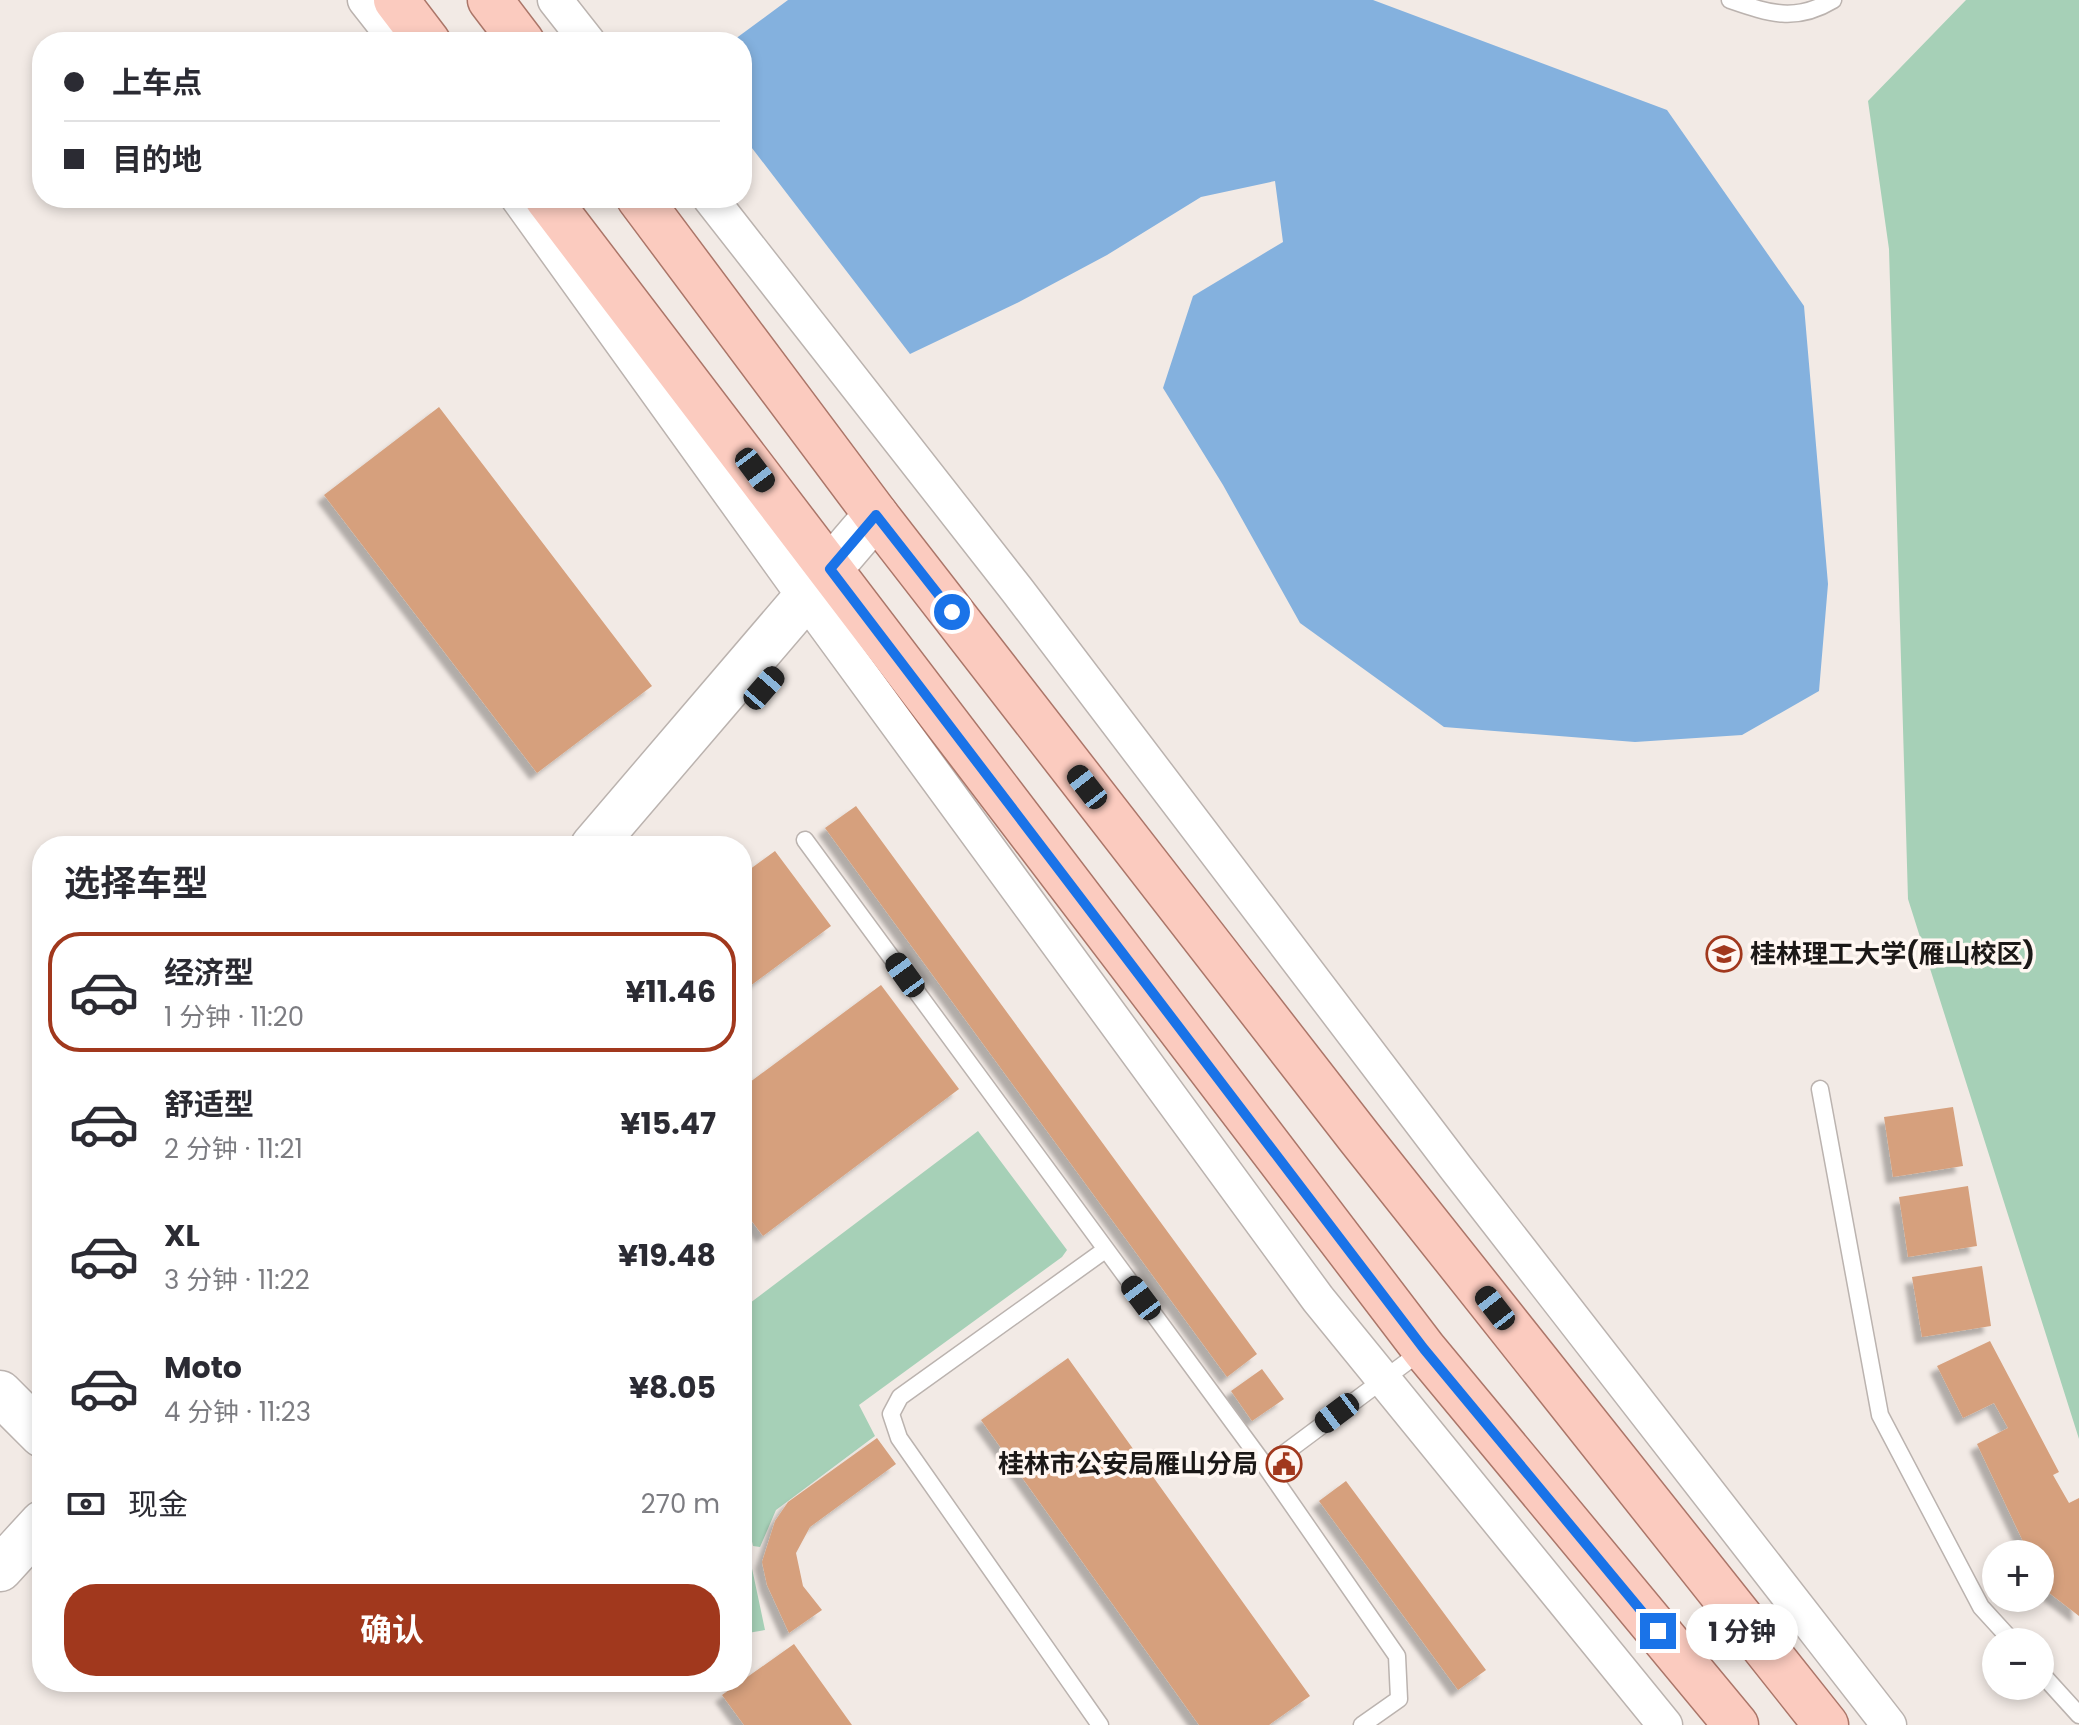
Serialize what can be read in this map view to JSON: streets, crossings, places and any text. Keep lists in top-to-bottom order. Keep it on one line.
{"places":{"school or university":["桂林理工大学(雁山校区)"],"public building":["桂林市公安局雁山分局"]},"page":{"banner":["上车点","目的地"],"heading":"选择车型","list":[{"name":"经济型","note":"1 分钟 · 11:20","value":"¥11.46"},{"name":"舒适型","note":"2 分钟 · 11:21","value":"¥15.47"},{"name":"XL","note":"3 分钟 · 11:22","value":"¥19.48"},{"name":"Moto","note":"4 分钟 · 11:23","value":"¥8.05"}],"pay":["现金","270 m"],"map_buttons":["+","−"],"buttons":"确认","bubble":"1 分钟"}}
